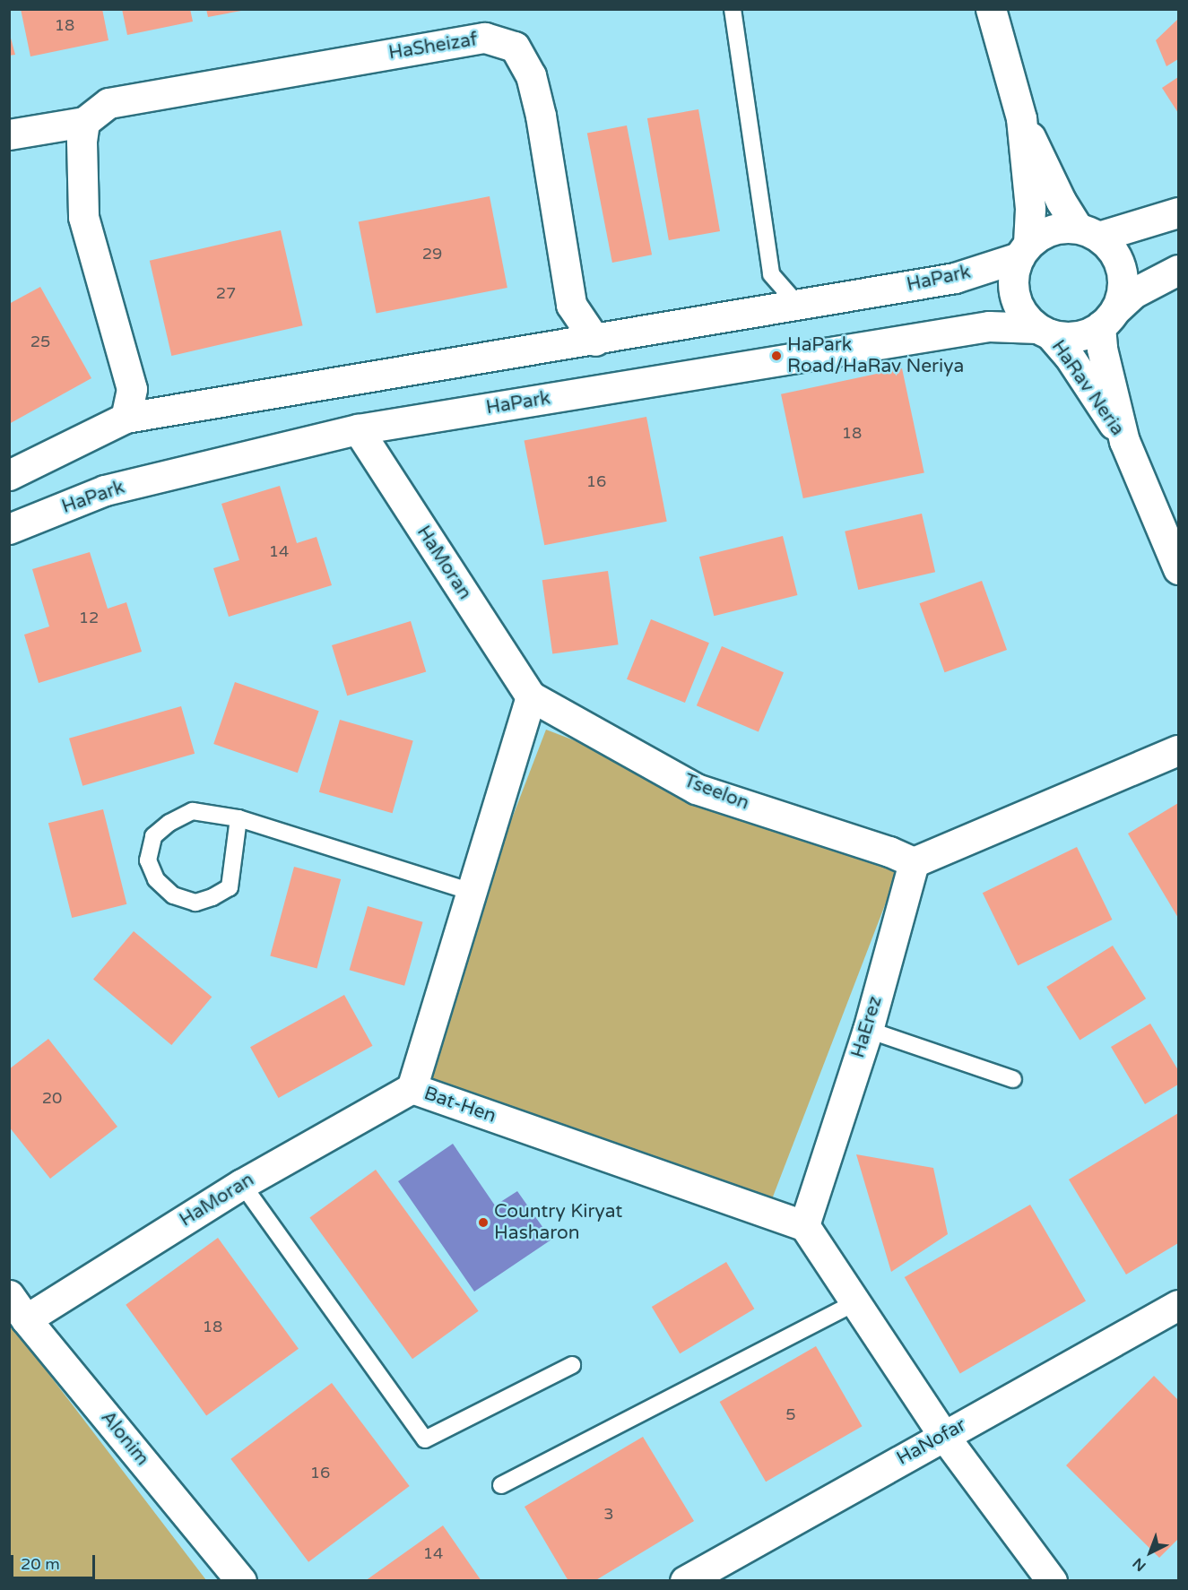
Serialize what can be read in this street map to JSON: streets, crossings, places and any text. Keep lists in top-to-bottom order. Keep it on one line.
{"streets":{"street":["HaSheizaf","HaPark","HaRav Neria","HaMoran","Tseelon","HaErez","Bat-Hen","Alonim","HaNofar"]},"crossings":[["HaSheizaf","HaPark"],["HaPark","HaRav Neria"],["HaPark","HaMoran"],["HaMoran","Tseelon"],["HaMoran","Bat-Hen"],["HaMoran","Alonim"],["Tseelon","HaErez"],["Tseelon","Bat-Hen"],["HaErez","Bat-Hen"]],"places":["HaPark Road/HaRav Neriya","Country Kiryat Hasharon"],"house_numbers":["18","29","27","25","18","16","14","12","20","18","5","16","3","14"],"scale_bar":"20 m","north":"bottom left"}
